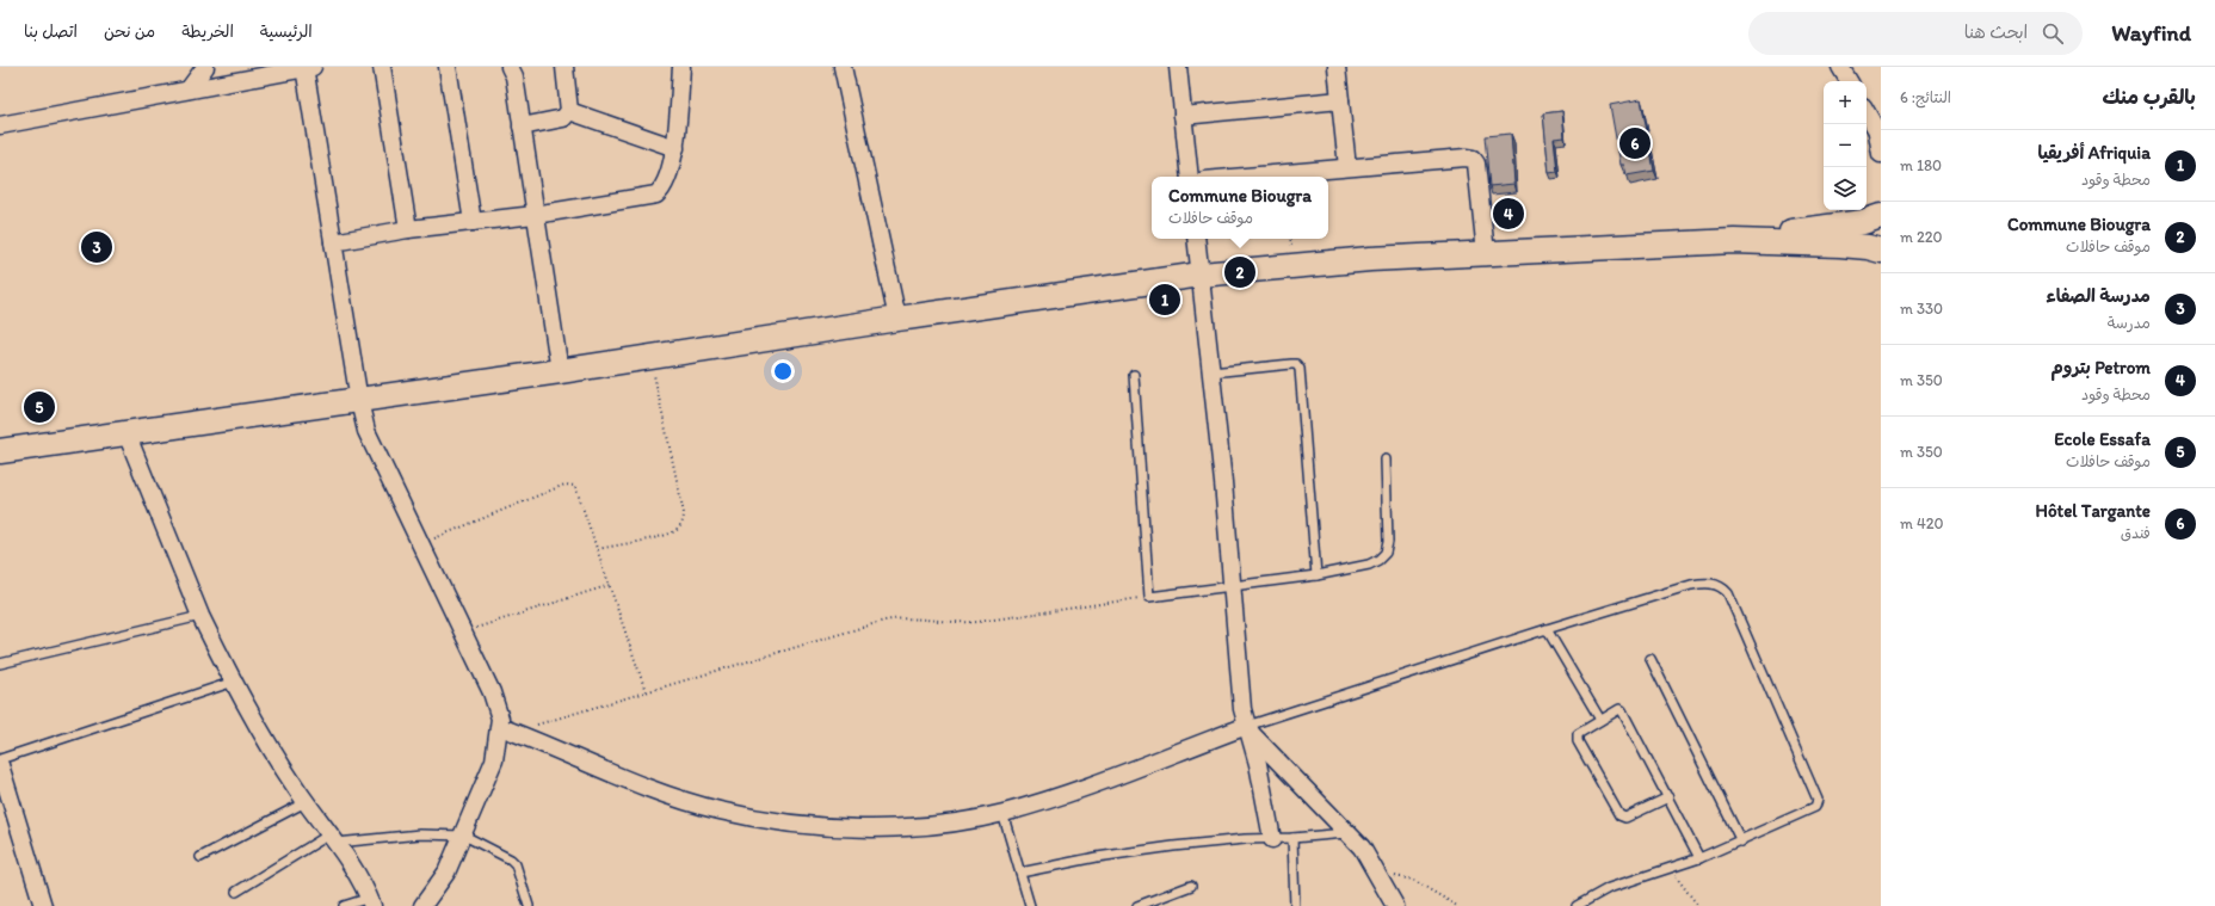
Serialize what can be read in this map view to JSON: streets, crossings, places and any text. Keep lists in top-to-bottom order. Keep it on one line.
{"page":{"header":"Wayfind","search":"ابحث هنا","nav":["الرئيسية","الخريطة","من نحن","اتصل بنا"],"heading":["بالقرب منك","النتائج: 6"],"map_buttons":["+","−"],"pins":["6","4","3","2","1","5"],"list":[{"mark":"1","name":"Afriquia أفريقيا","note":"محطة وقود","value":"180 m"},{"mark":"2","name":"Commune Biougra","note":"موقف حافلات","value":"220 m"},{"mark":"3","name":"مدرسة الصفاء","note":"مدرسة","value":"330 m"},{"mark":"4","name":"Petrom بتروم","note":"محطة وقود","value":"350 m"},{"mark":"5","name":"Ecole Essafa","note":"موقف حافلات","value":"350 m"},{"mark":"6","name":"Hôtel Targante","note":"فندق","value":"420 m"}],"popup":["Commune Biougra","موقف حافلات"]}}
